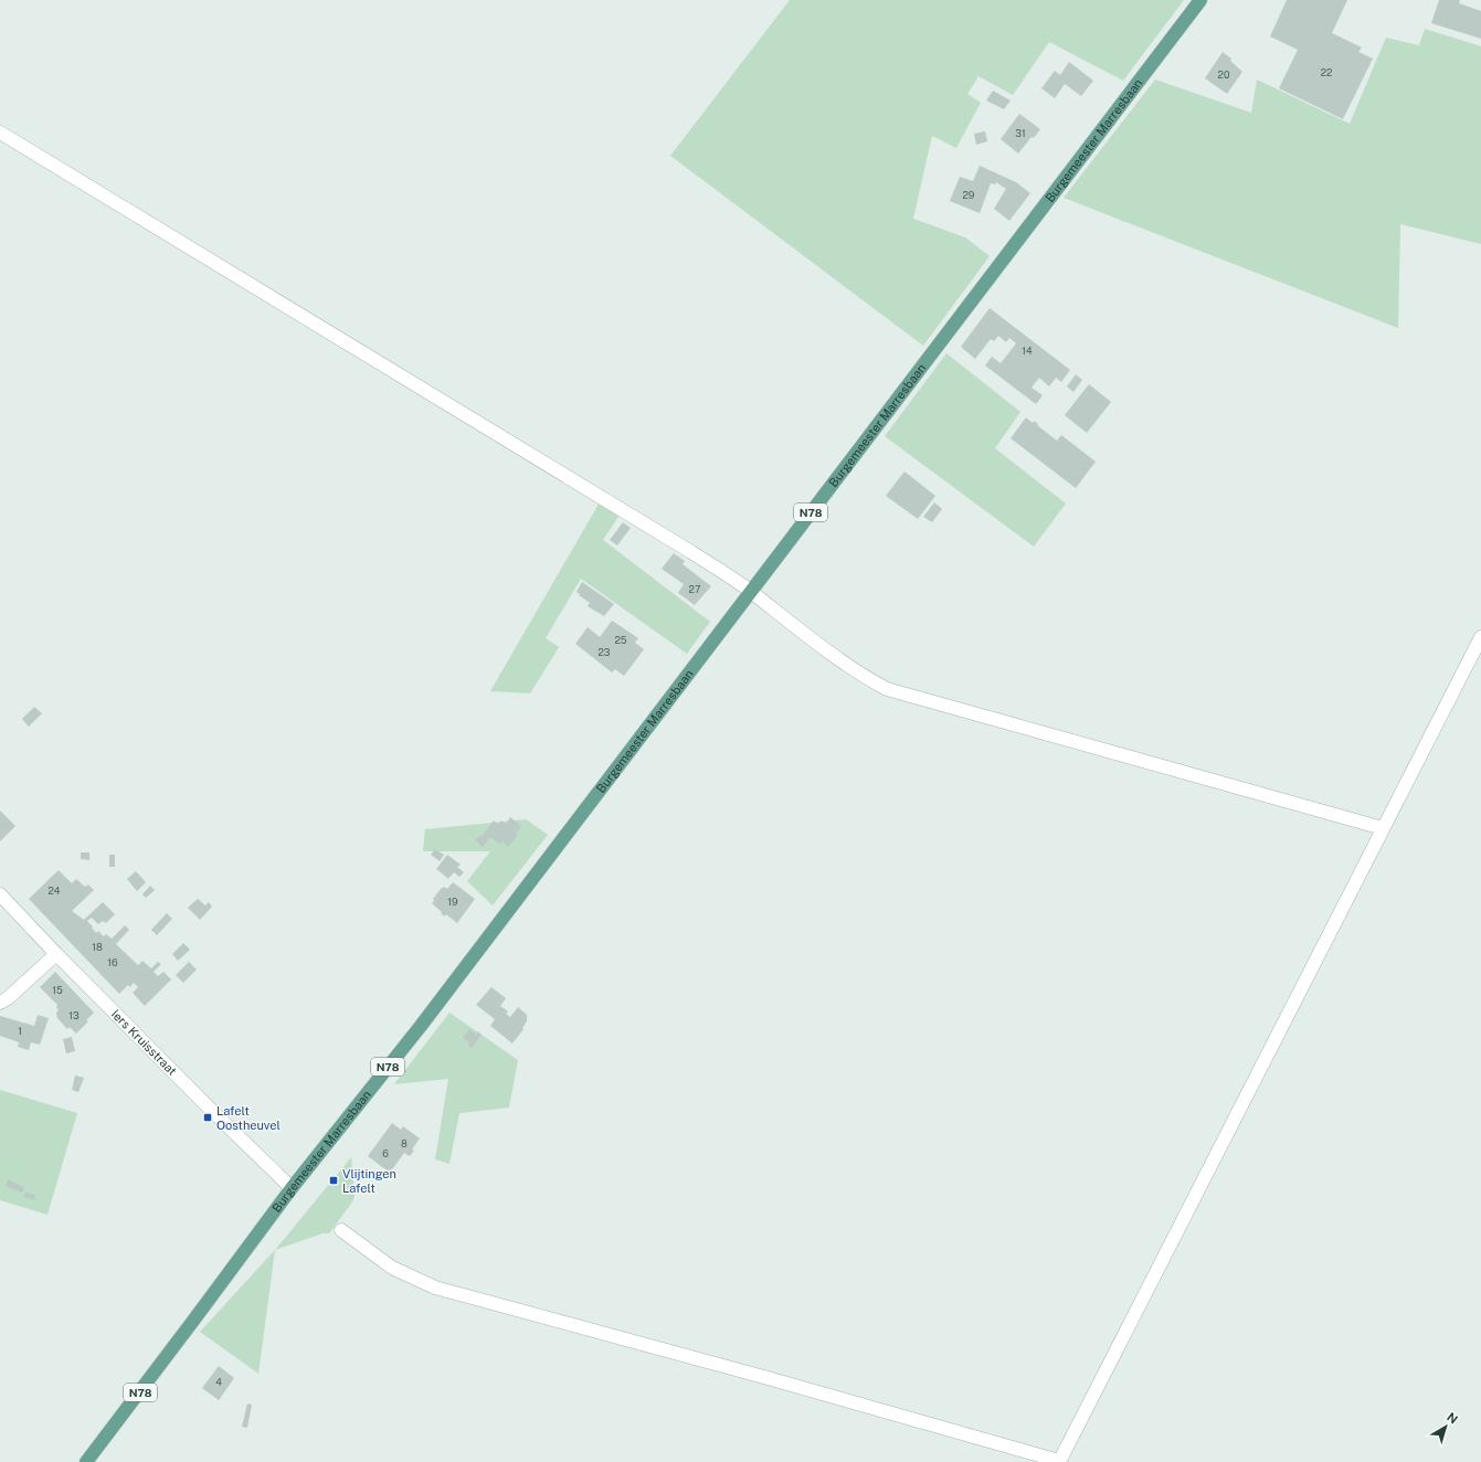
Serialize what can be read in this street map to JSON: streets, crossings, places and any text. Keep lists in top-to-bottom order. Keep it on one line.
{"streets":{"main road":["Burgemeester Marresbaan","N78"],"street":["Iers Kruisstraat"]},"crossings":[["Burgemeester Marresbaan","Iers Kruisstraat"]],"places":{"transit":["Lafelt Oostheuvel","Vlijtingen Lafelt"]},"house_numbers":["22","20","31","29","14","27","25","23","24","19","18","16","15","13","1","8","6","4"],"north":"top right"}
